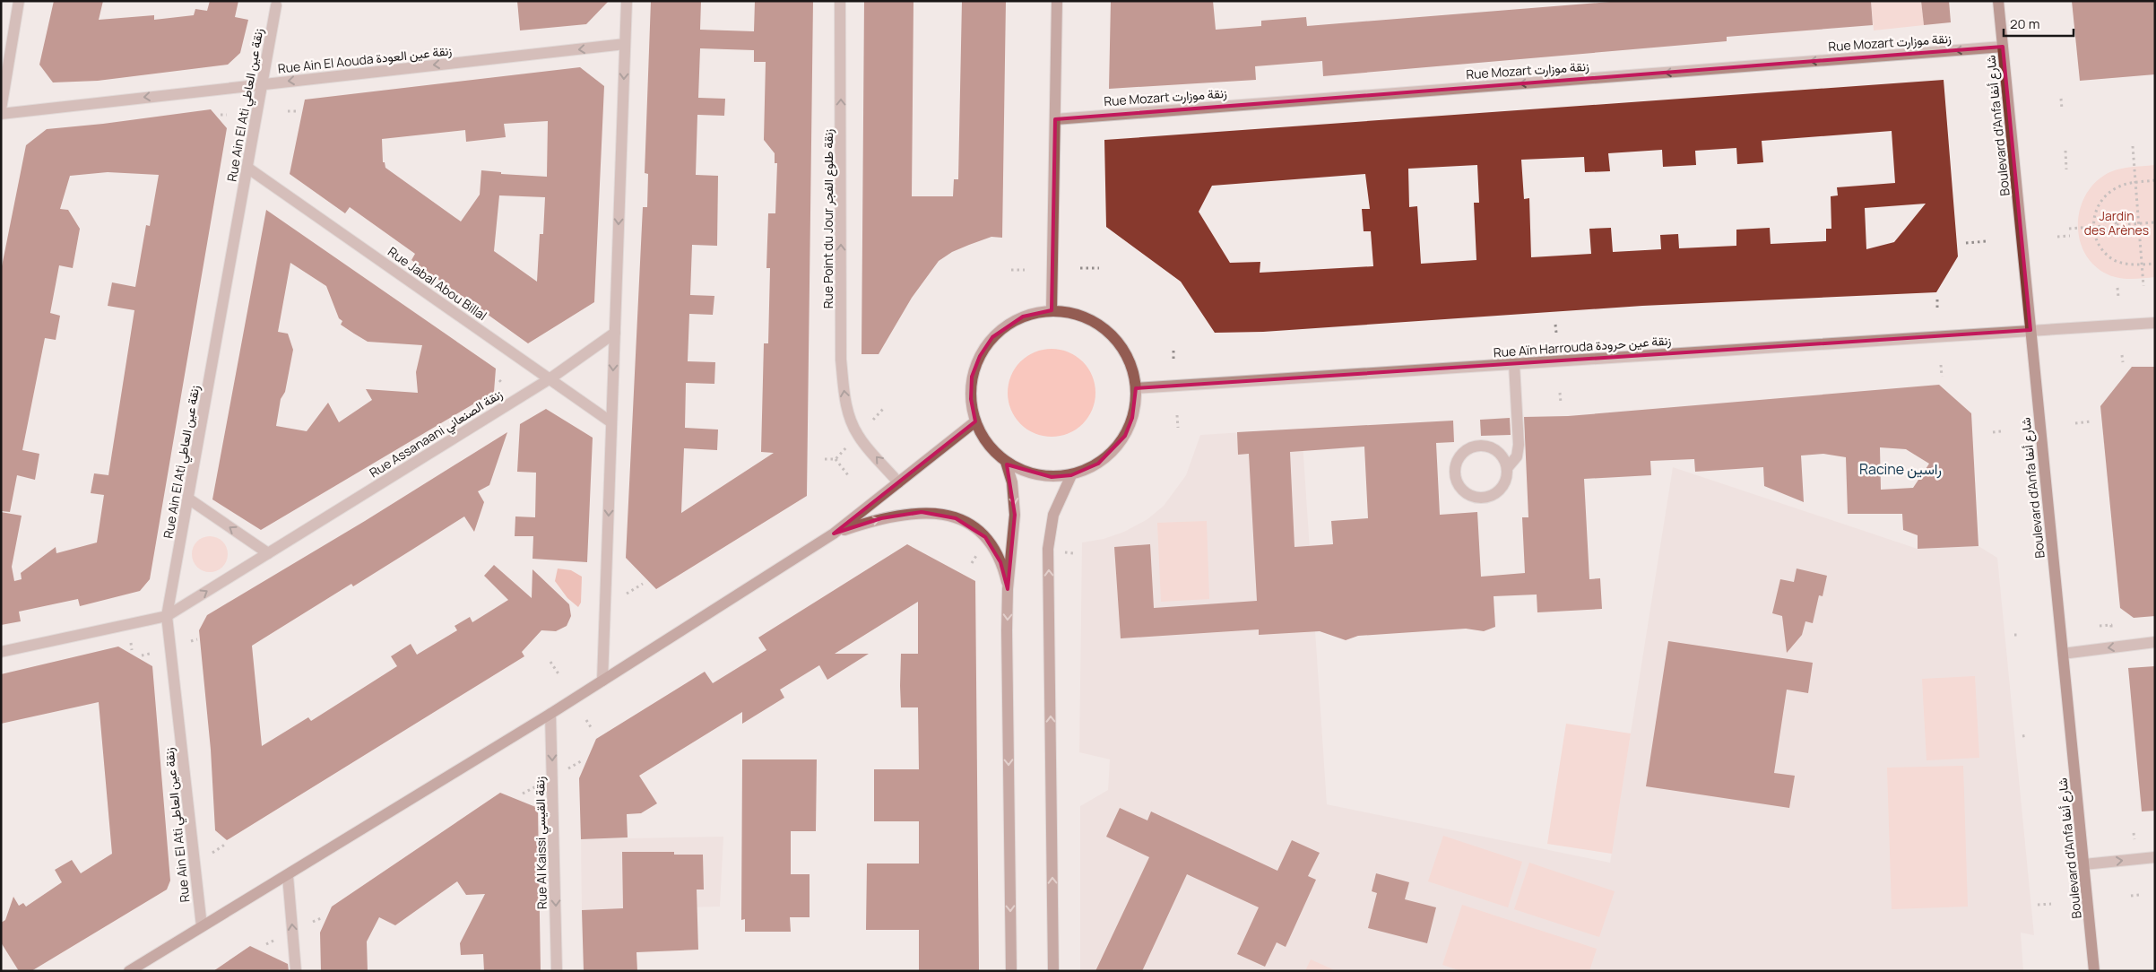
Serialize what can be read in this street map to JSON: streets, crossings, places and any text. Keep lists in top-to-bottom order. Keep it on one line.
{"streets":{"main road":["Boulevard d'Anfa شارع أنفا"],"street":["Rue Mozart زنقة موزارت","Rue Ain El Aouda زنقة عين العودة","Rue Ain El Ati زنقة عين العاطي","Rue Point du Jour زنقة طلوع الفجر","Rue Jabal Abou Billal","Rue Aïn Harrouda زنقة عين حرودة","Rue Assanaani زنقة الصنعاني","Rue Al Kaissi زنقة القيسي"]},"crossings":[["Rue Mozart زنقة موزارت","Boulevard d'Anfa شارع أنفا"],["Rue Ain El Aouda زنقة عين العودة","Rue Ain El Ati زنقة عين العاطي"],["Rue Ain El Ati زنقة عين العاطي","Rue Jabal Abou Billal"],["Rue Ain El Ati زنقة عين العاطي","Rue Assanaani زنقة الصنعاني"],["Boulevard d'Anfa شارع أنفا","Rue Aïn Harrouda زنقة عين حرودة"],["Rue Jabal Abou Billal","Rue Assanaani زنقة الصنعاني"]],"one_way":["Rue Mozart زنقة موزارت","Rue Ain El Aouda زنقة عين العودة","Rue Point du Jour زنقة طلوع الفجر","Rue Al Kaissi زنقة القيسي"],"districts":["Racine راسين"],"parks":["Jardin des Arènes"],"scale_bar":"20 m"}
